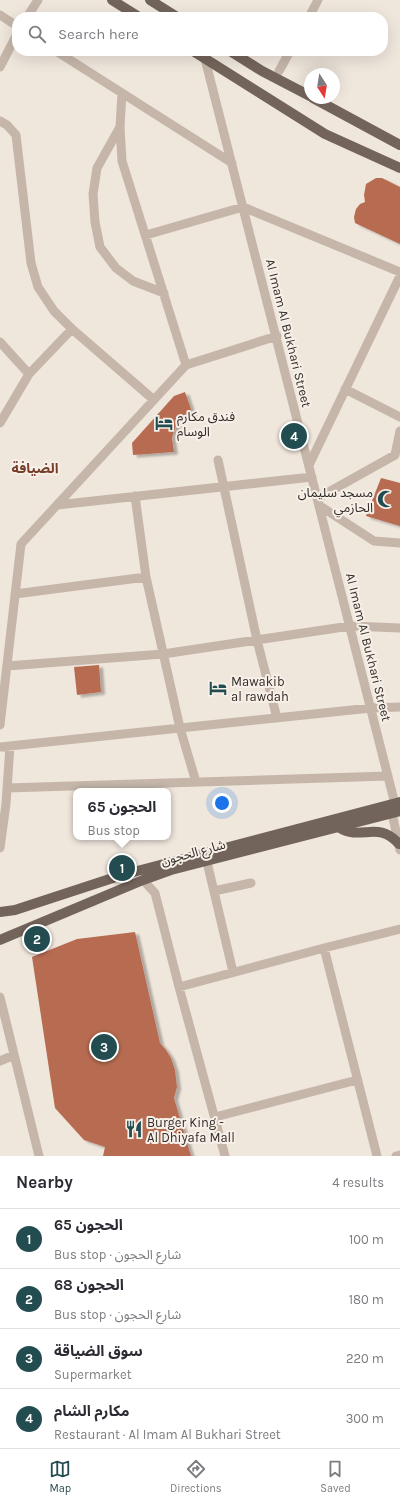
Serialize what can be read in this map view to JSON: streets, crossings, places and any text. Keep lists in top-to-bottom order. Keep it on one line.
{"streets":{"main road":["شارع الحجون"],"street":["Al Imam Al Bukhari Street"]},"crossings":[["Al Imam Al Bukhari Street","شارع الحجون"]],"districts":["الضيافة"],"places":{"hotel":["فندق مكارم الوسام","Mawakib al rawdah"],"mosque":["مسجد سليمان الحازمي"],"restaurant":["Burger King - Al Dhiyafa Mall"]},"north":"bottom","page":{"search":"Search here","pins":["4","1","2","3"],"popup":["الحجون 65","Bus stop"],"heading":["Nearby","4 results"],"list":[{"mark":"1","name":"الحجون 65","note":"Bus stop · شارع الحجون","value":"100 m"},{"mark":"2","name":"الحجون 68","note":"Bus stop · شارع الحجون","value":"180 m"},{"mark":"3","name":"سوق الضياقة","note":"Supermarket","value":"220 m"},{"mark":"4","name":"مكارم الشام","note":"Restaurant · Al Imam Al Bukhari Street","value":"300 m"}],"nav":["Map","Directions","Saved"]}}
